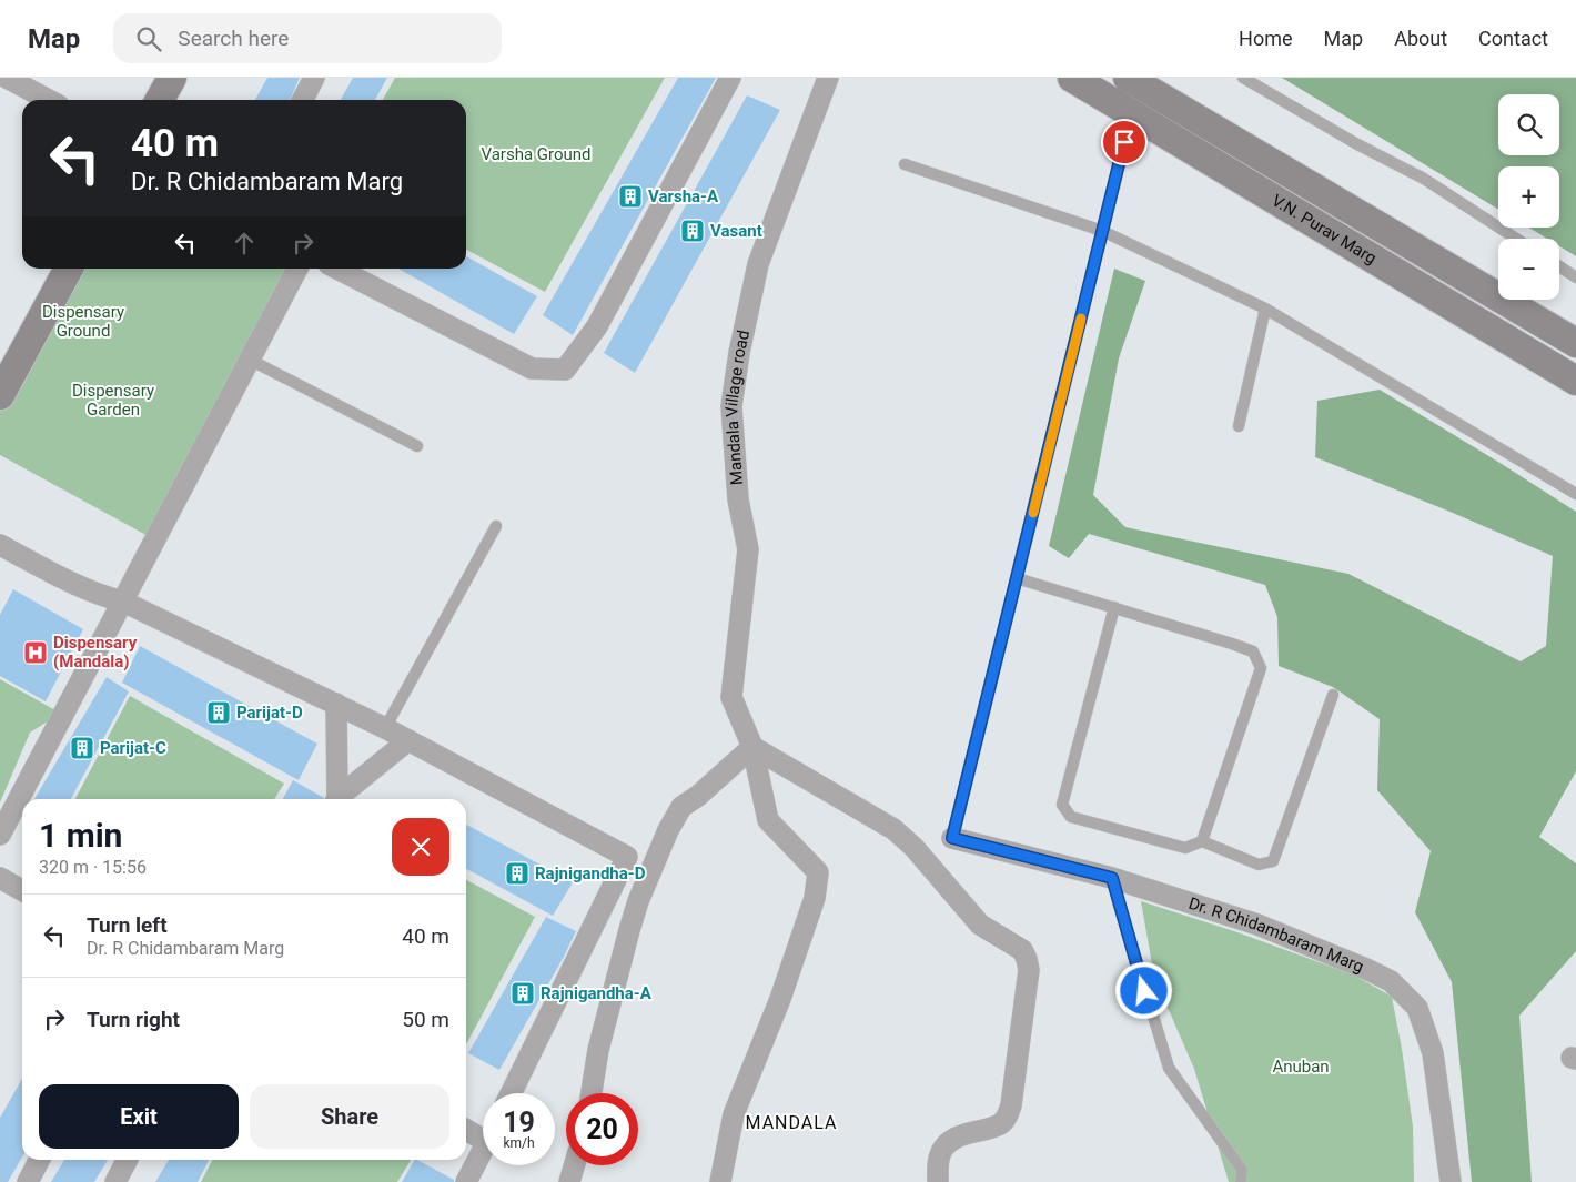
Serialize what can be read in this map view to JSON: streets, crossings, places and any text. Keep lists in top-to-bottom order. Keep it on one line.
{"streets":{"street":["V.N. Purav Marg","Mandala Village road","Dr. R Chidambaram Marg"]},"districts":["MANDALA"],"parks":["Varsha Ground","Dispensary Ground","Dispensary Garden","Anuban"],"places":{"building":["Varsha-A","Vasant","Parijat-D","Parijat-C","Rajnigandha-D","Rajnigandha-A"],"hospital":["Dispensary (Mandala)"]},"page":{"header":"Map","search":"Search here","nav":["Home","Map","About","Contact"],"map_buttons":["+","−"],"turn":["40 m","Dr. R Chidambaram Marg"],"heading":["1 min","320 m · 15:56"],"list":[{"name":"Turn left","note":"Dr. R Chidambaram Marg","value":"40 m"},{"name":"Turn right","value":"50 m"}],"buttons":["Exit","Share"],"speed":"19 km/h","limit":"20"}}
